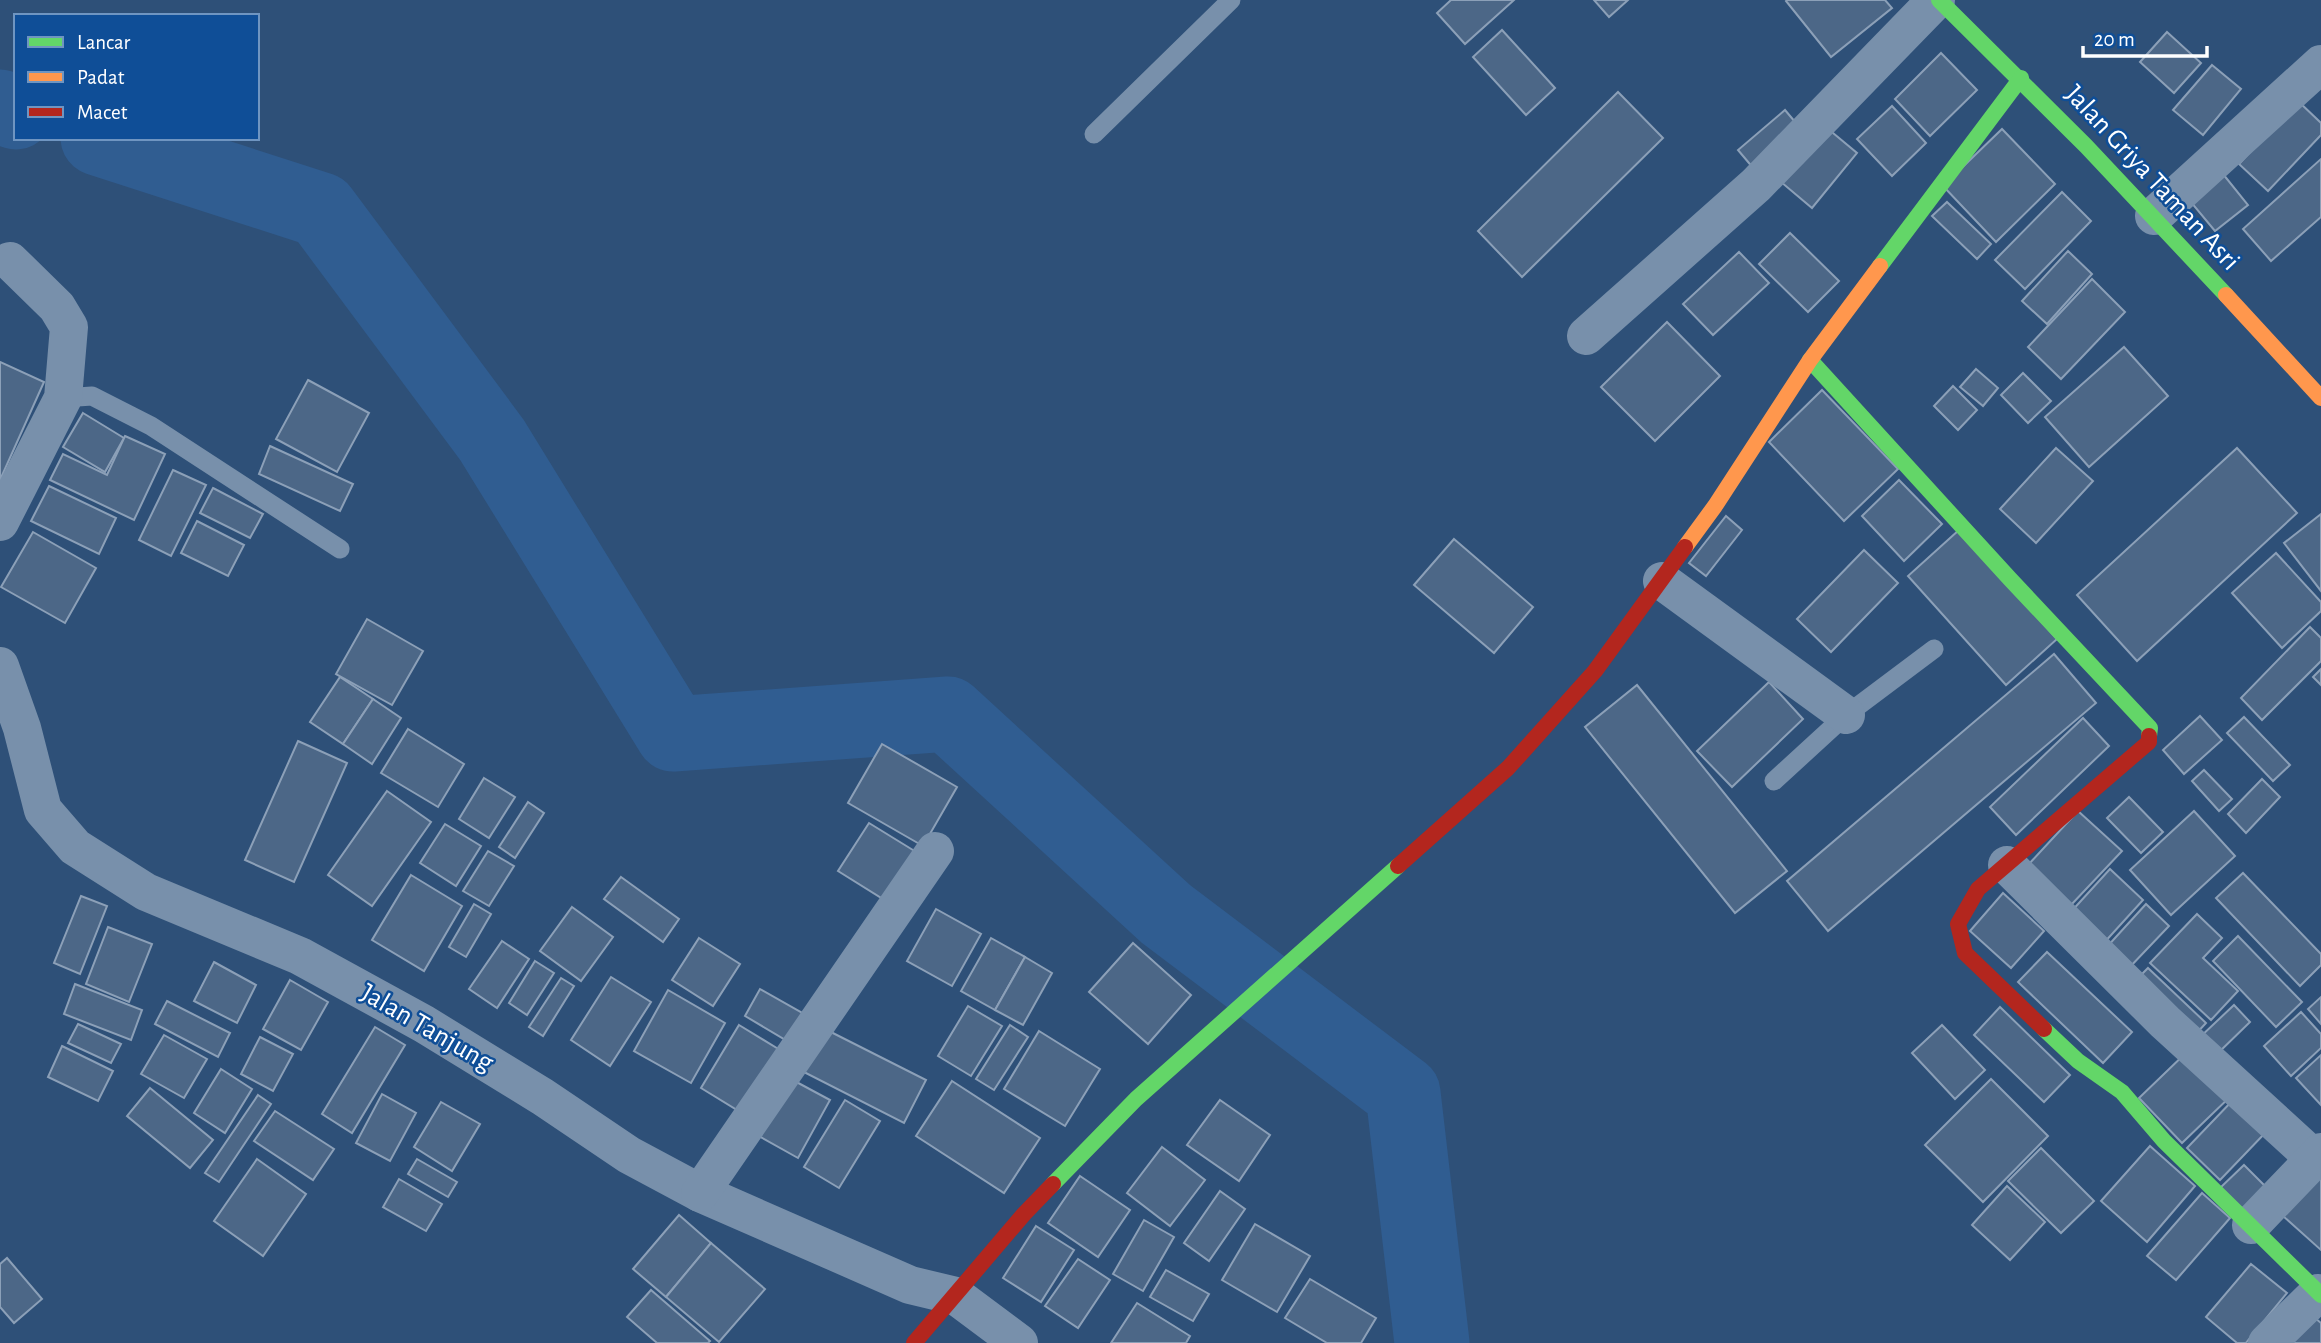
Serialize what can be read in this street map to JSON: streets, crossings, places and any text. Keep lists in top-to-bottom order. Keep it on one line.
{"streets":{"street":["Jalan Griya Taman Asri","Jalan Tanjung"]},"legend":["Lancar","Padat","Macet"],"scale_bar":"20 m"}
